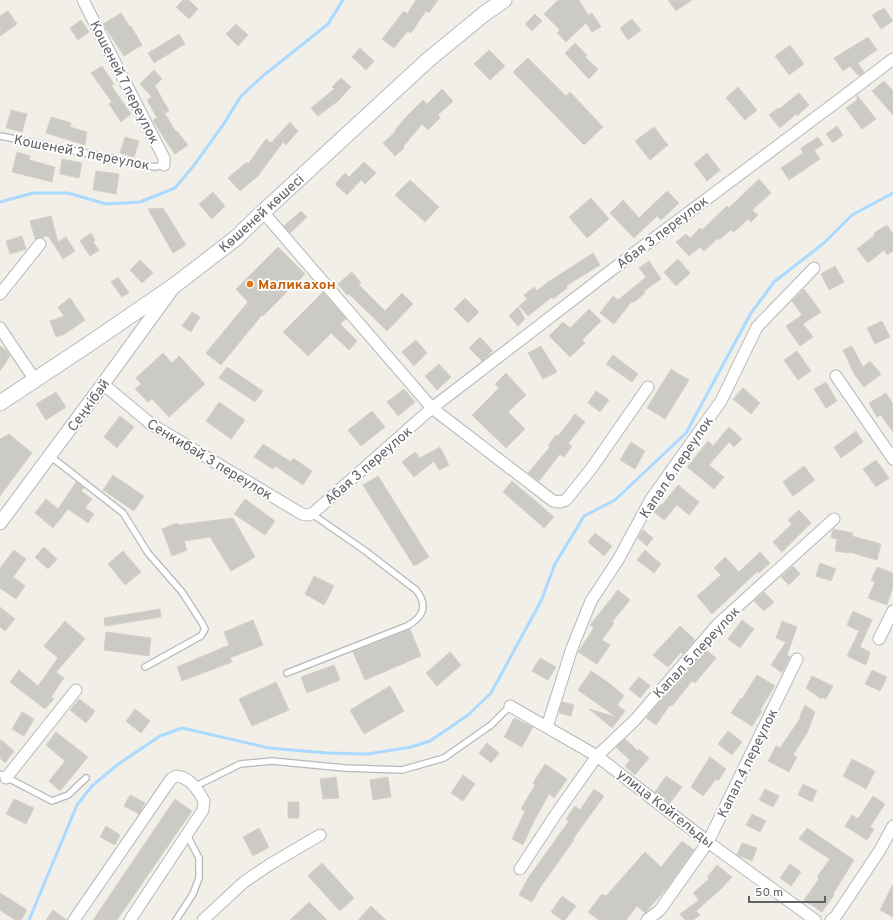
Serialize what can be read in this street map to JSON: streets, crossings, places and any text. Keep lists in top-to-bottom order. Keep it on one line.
{"streets":{"main road":["Көшеней көшесі"],"street":["Кошеней 7 переулок","Абая 3 переулок","Сеңкібай","Сенкибай 3 переулок","Капал 6 переулок","Капал 5 переулок","Капал 4 переулок","улица Койгельды"],"lane":["Кошеней 3 переулок"]},"crossings":[["Кошеней 7 переулок","Кошеней 3 переулок"],["Көшеней көшесі","Сеңкібай"],["Абая 3 переулок","Сенкибай 3 переулок"],["Сеңкібай","Сенкибай 3 переулок"],["Капал 6 переулок","улица Койгельды"],["Капал 5 переулок","улица Койгельды"],["Капал 4 переулок","улица Койгельды"]],"places":["Маликахон"],"scale_bar":"50 m"}
